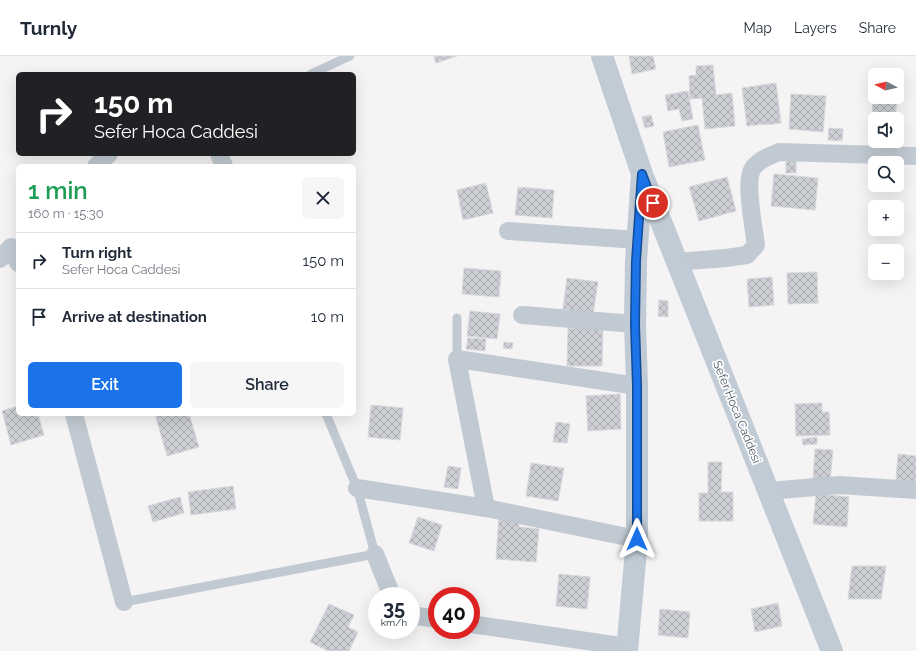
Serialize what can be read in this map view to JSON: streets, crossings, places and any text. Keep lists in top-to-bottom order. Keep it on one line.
{"streets":{"street":["Sefer Hoca Caddesi"]},"north":"left","page":{"header":"Turnly","nav":["Map","Layers","Share"],"map_buttons":["+","−"],"turn":["150 m","Sefer Hoca Caddesi"],"heading":["1 min","160 m · 15:30"],"list":[{"name":"Turn right","note":"Sefer Hoca Caddesi","value":"150 m"},{"name":"Arrive at destination","value":"10 m"}],"buttons":["Exit","Share"],"speed":"35 km/h","limit":"40"}}
